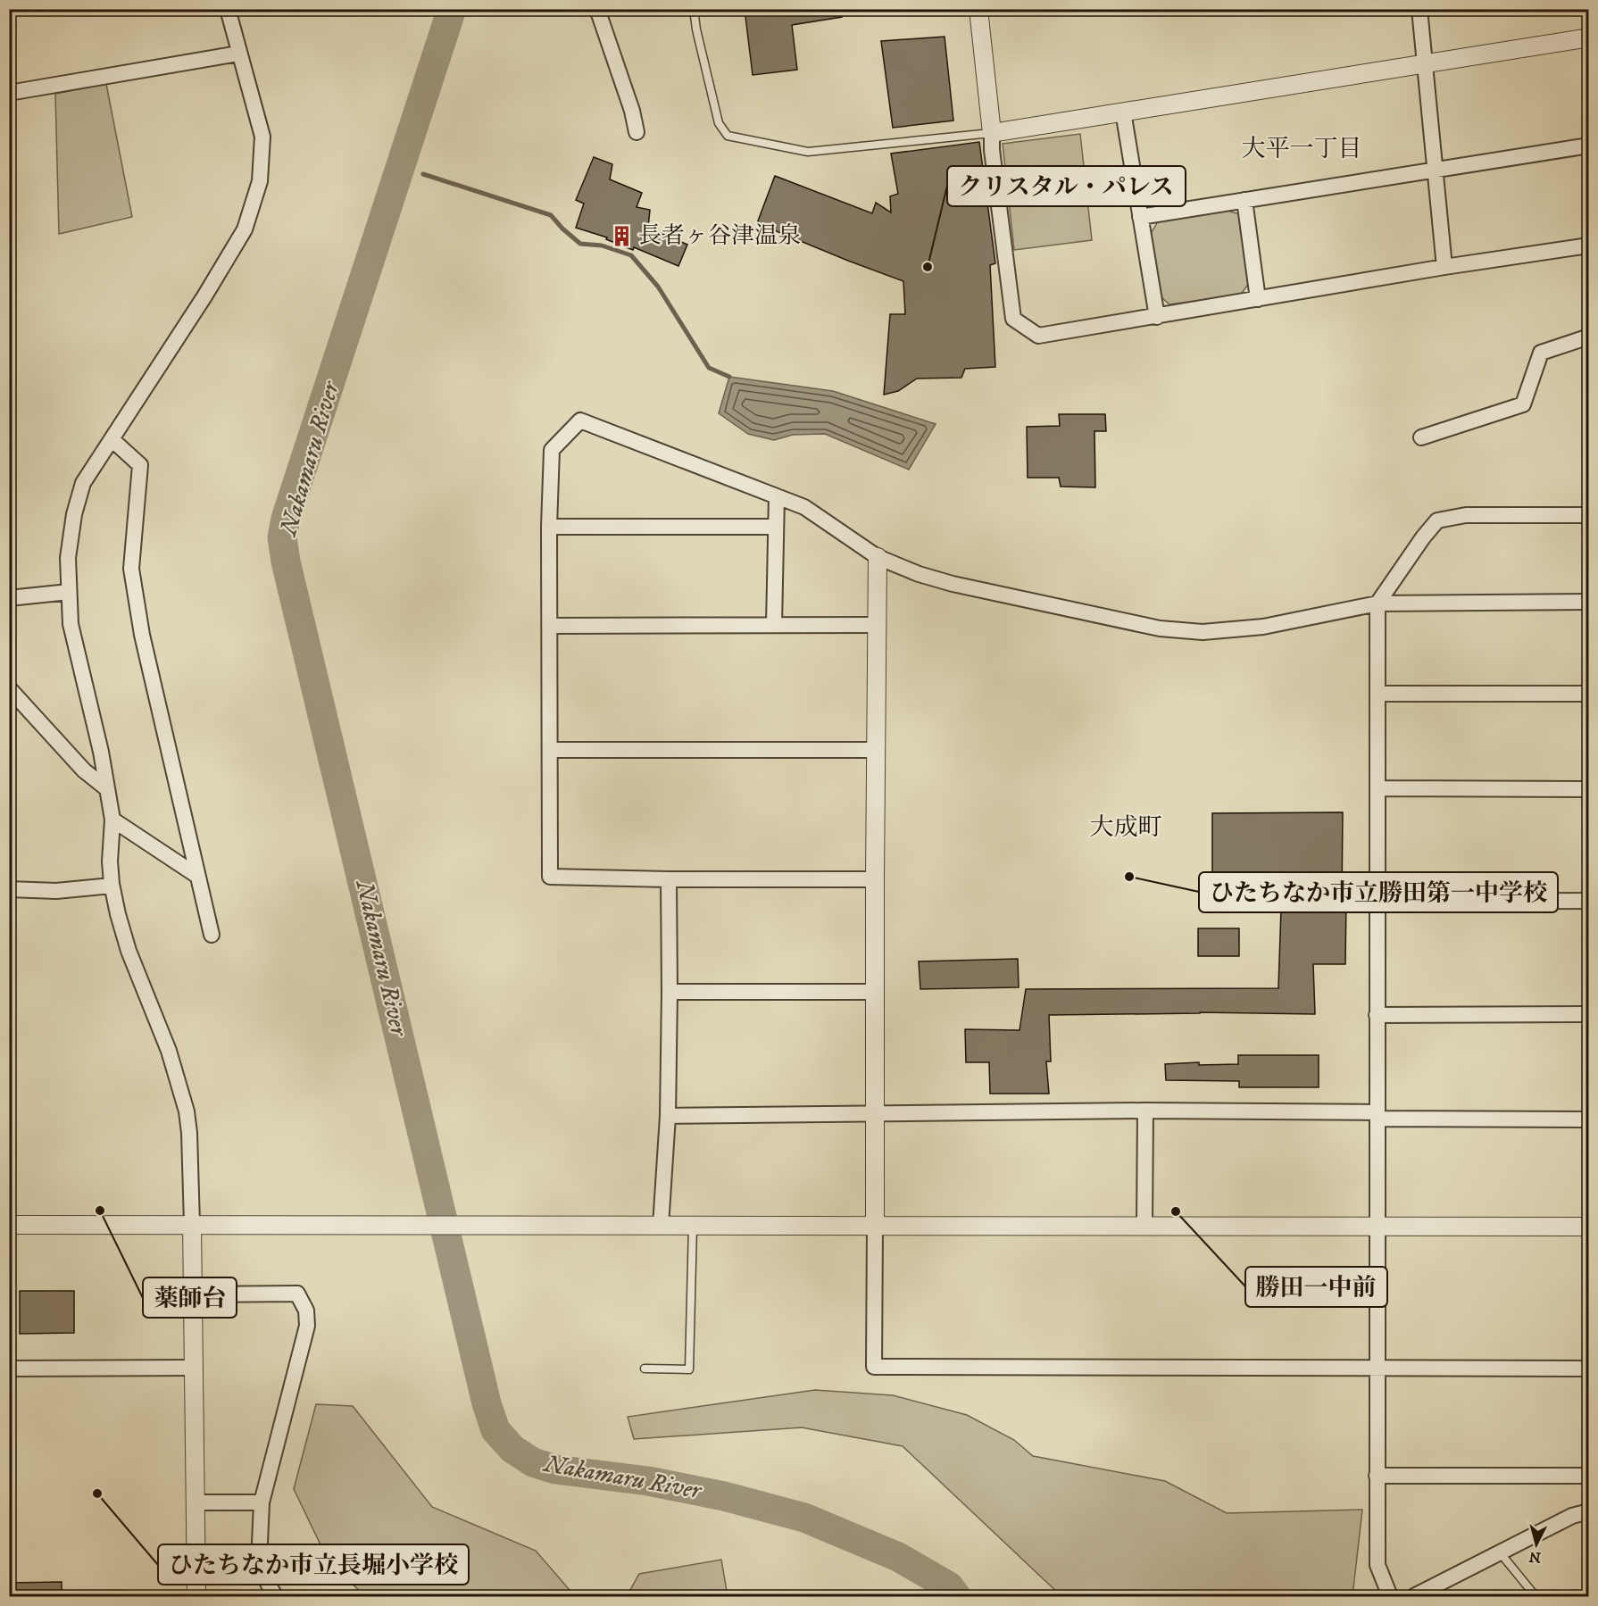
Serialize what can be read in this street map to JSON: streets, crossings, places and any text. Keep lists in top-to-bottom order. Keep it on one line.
{"districts":["大平一丁目","大成町"],"water":["Nakamaru River"],"places":{"building":["長者ヶ谷津温泉"],"other":["クリスタル・パレス","ひたちなか市立勝田第一中学校","薬師台","勝田一中前","ひたちなか市立長堀小学校"]},"north":"bottom"}
